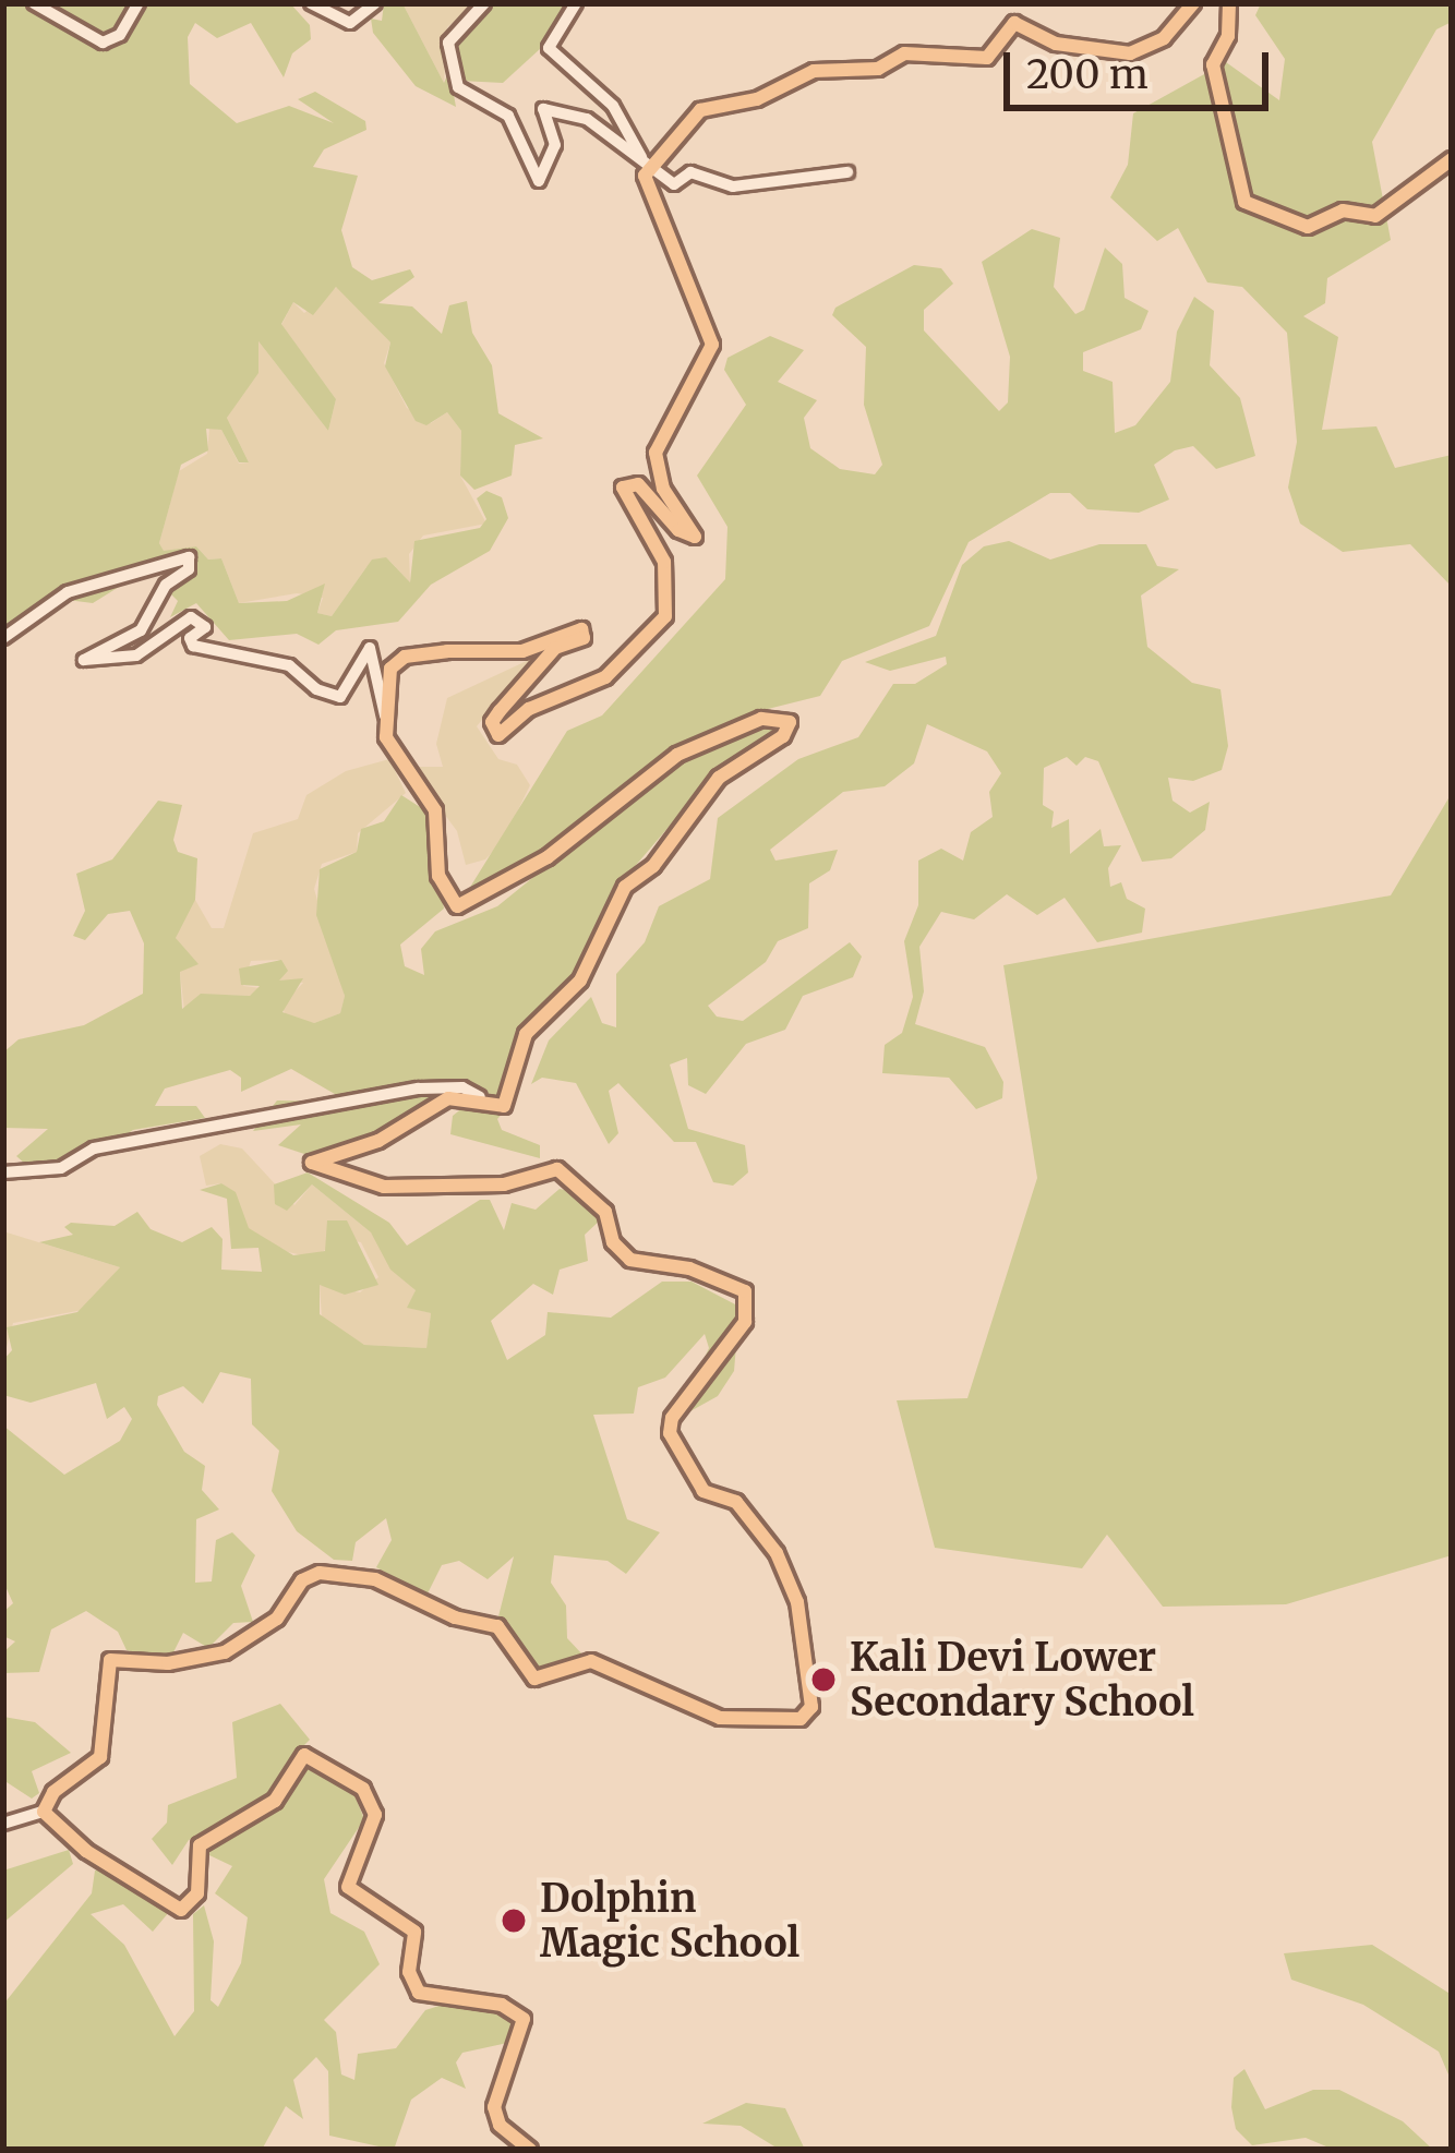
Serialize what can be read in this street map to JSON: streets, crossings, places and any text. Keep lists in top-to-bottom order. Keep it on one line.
{"places":["Kali Devi Lower Secondary School","Dolphin Magic School"],"scale_bar":"200 m"}
